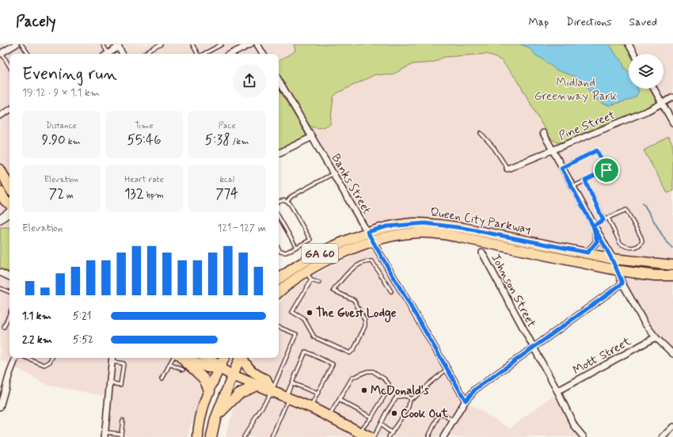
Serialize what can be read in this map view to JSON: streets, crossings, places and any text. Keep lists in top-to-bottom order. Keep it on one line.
{"streets":{"main road":["Queen City Parkway","GA 60"],"street":["Pine Street","Banks Street","Johnson Street","Mott Street"]},"crossings":[["Banks Street","Queen City Parkway"],["Johnson Street","Mott Street"]],"parks":["Midland Greenway Park"],"places":["The Guest Lodge","McDonald's","Cook Out"],"page":{"header":"Pacely","nav":["Map","Directions","Saved"],"heading":["Evening run","19:12 · 9 × 1.1 km"],"stats":[["Distance","9.90 km"],["Time","55:46"],["Pace","5:38 /km"],["Elevation","72 m"],["Heart rate","132 bpm"],["kcal","774"]],"chart":["Elevation","121–127 m"],"list":[{"name":"1.1 km","note":"5:21"},{"name":"2.2 km","note":"5:52"}]}}
